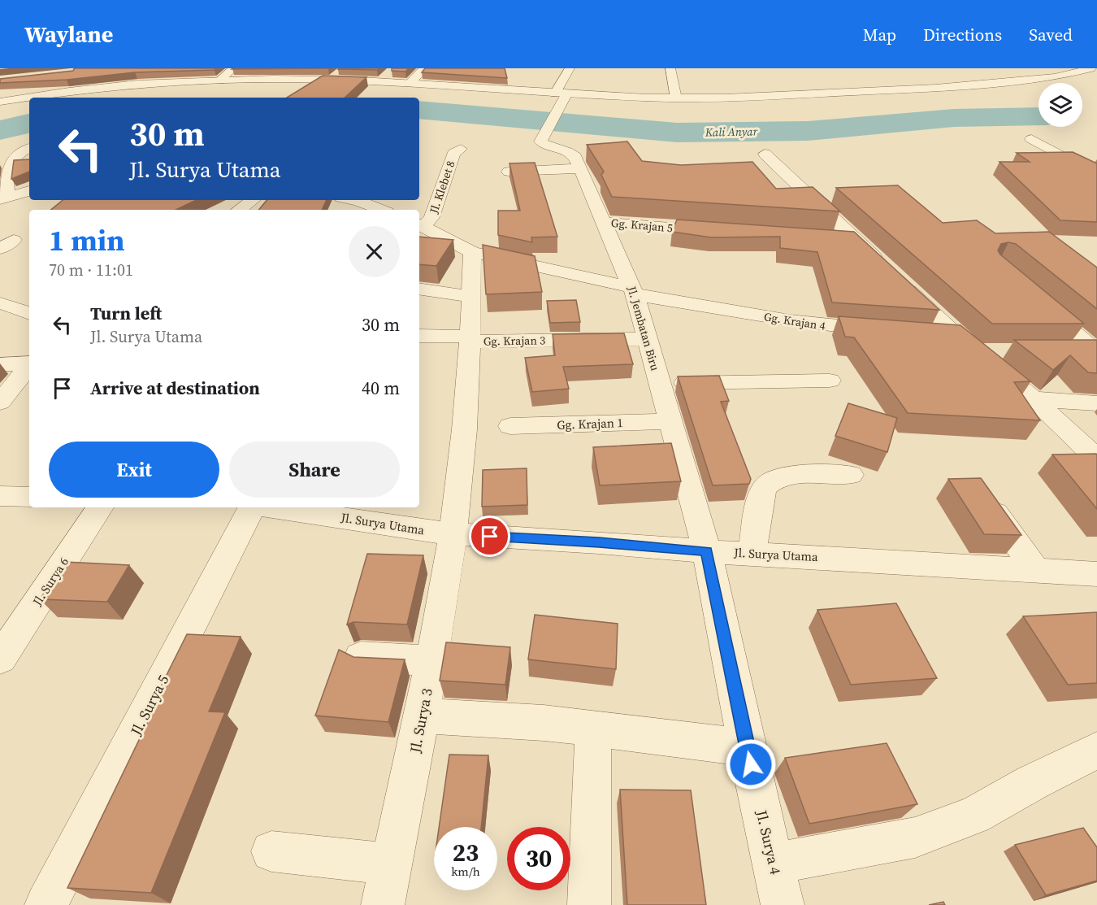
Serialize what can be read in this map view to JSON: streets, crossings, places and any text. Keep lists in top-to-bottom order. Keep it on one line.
{"streets":{"street":["Jl. Klebet 8","Gg. Krajan 5","Gg. Krajan 4","Jl. Jembatan Biru","Gg. Krajan 3","Gg. Krajan 1","Jl. Surya Utama","Jl. Surya 6","Jl. Surya 5","Jl. Surya 3","Jl. Surya 4"]},"crossings":[["Jl. Klebet 8","Gg. Krajan 4"],["Gg. Krajan 5","Jl. Jembatan Biru"],["Gg. Krajan 4","Jl. Jembatan Biru"],["Gg. Krajan 4","Jl. Surya 3"],["Jl. Jembatan Biru","Gg. Krajan 3"],["Jl. Jembatan Biru","Gg. Krajan 1"],["Jl. Jembatan Biru","Jl. Surya Utama"],["Jl. Jembatan Biru","Jl. Surya 4"],["Gg. Krajan 3","Jl. Surya 3"],["Jl. Surya Utama","Jl. Surya 3"],["Jl. Surya Utama","Jl. Surya 4"]],"water":["Kali Anyar"],"page":{"header":"Waylane","nav":["Map","Directions","Saved"],"turn":["30 m","Jl. Surya Utama"],"heading":["1 min","70 m · 11:01"],"list":[{"name":"Turn left","note":"Jl. Surya Utama","value":"30 m"},{"name":"Arrive at destination","value":"40 m"}],"buttons":["Exit","Share"],"speed":"23 km/h","limit":"30"}}
